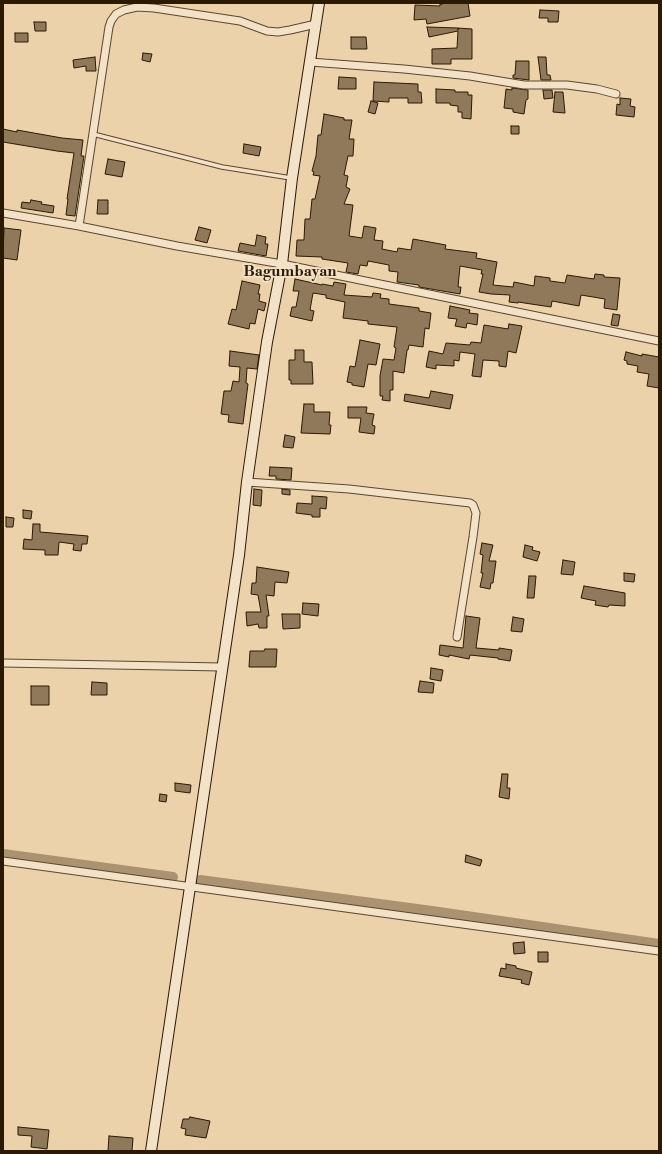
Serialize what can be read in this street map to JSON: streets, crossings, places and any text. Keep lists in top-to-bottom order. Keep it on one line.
{"districts":["Bagumbayan"]}
